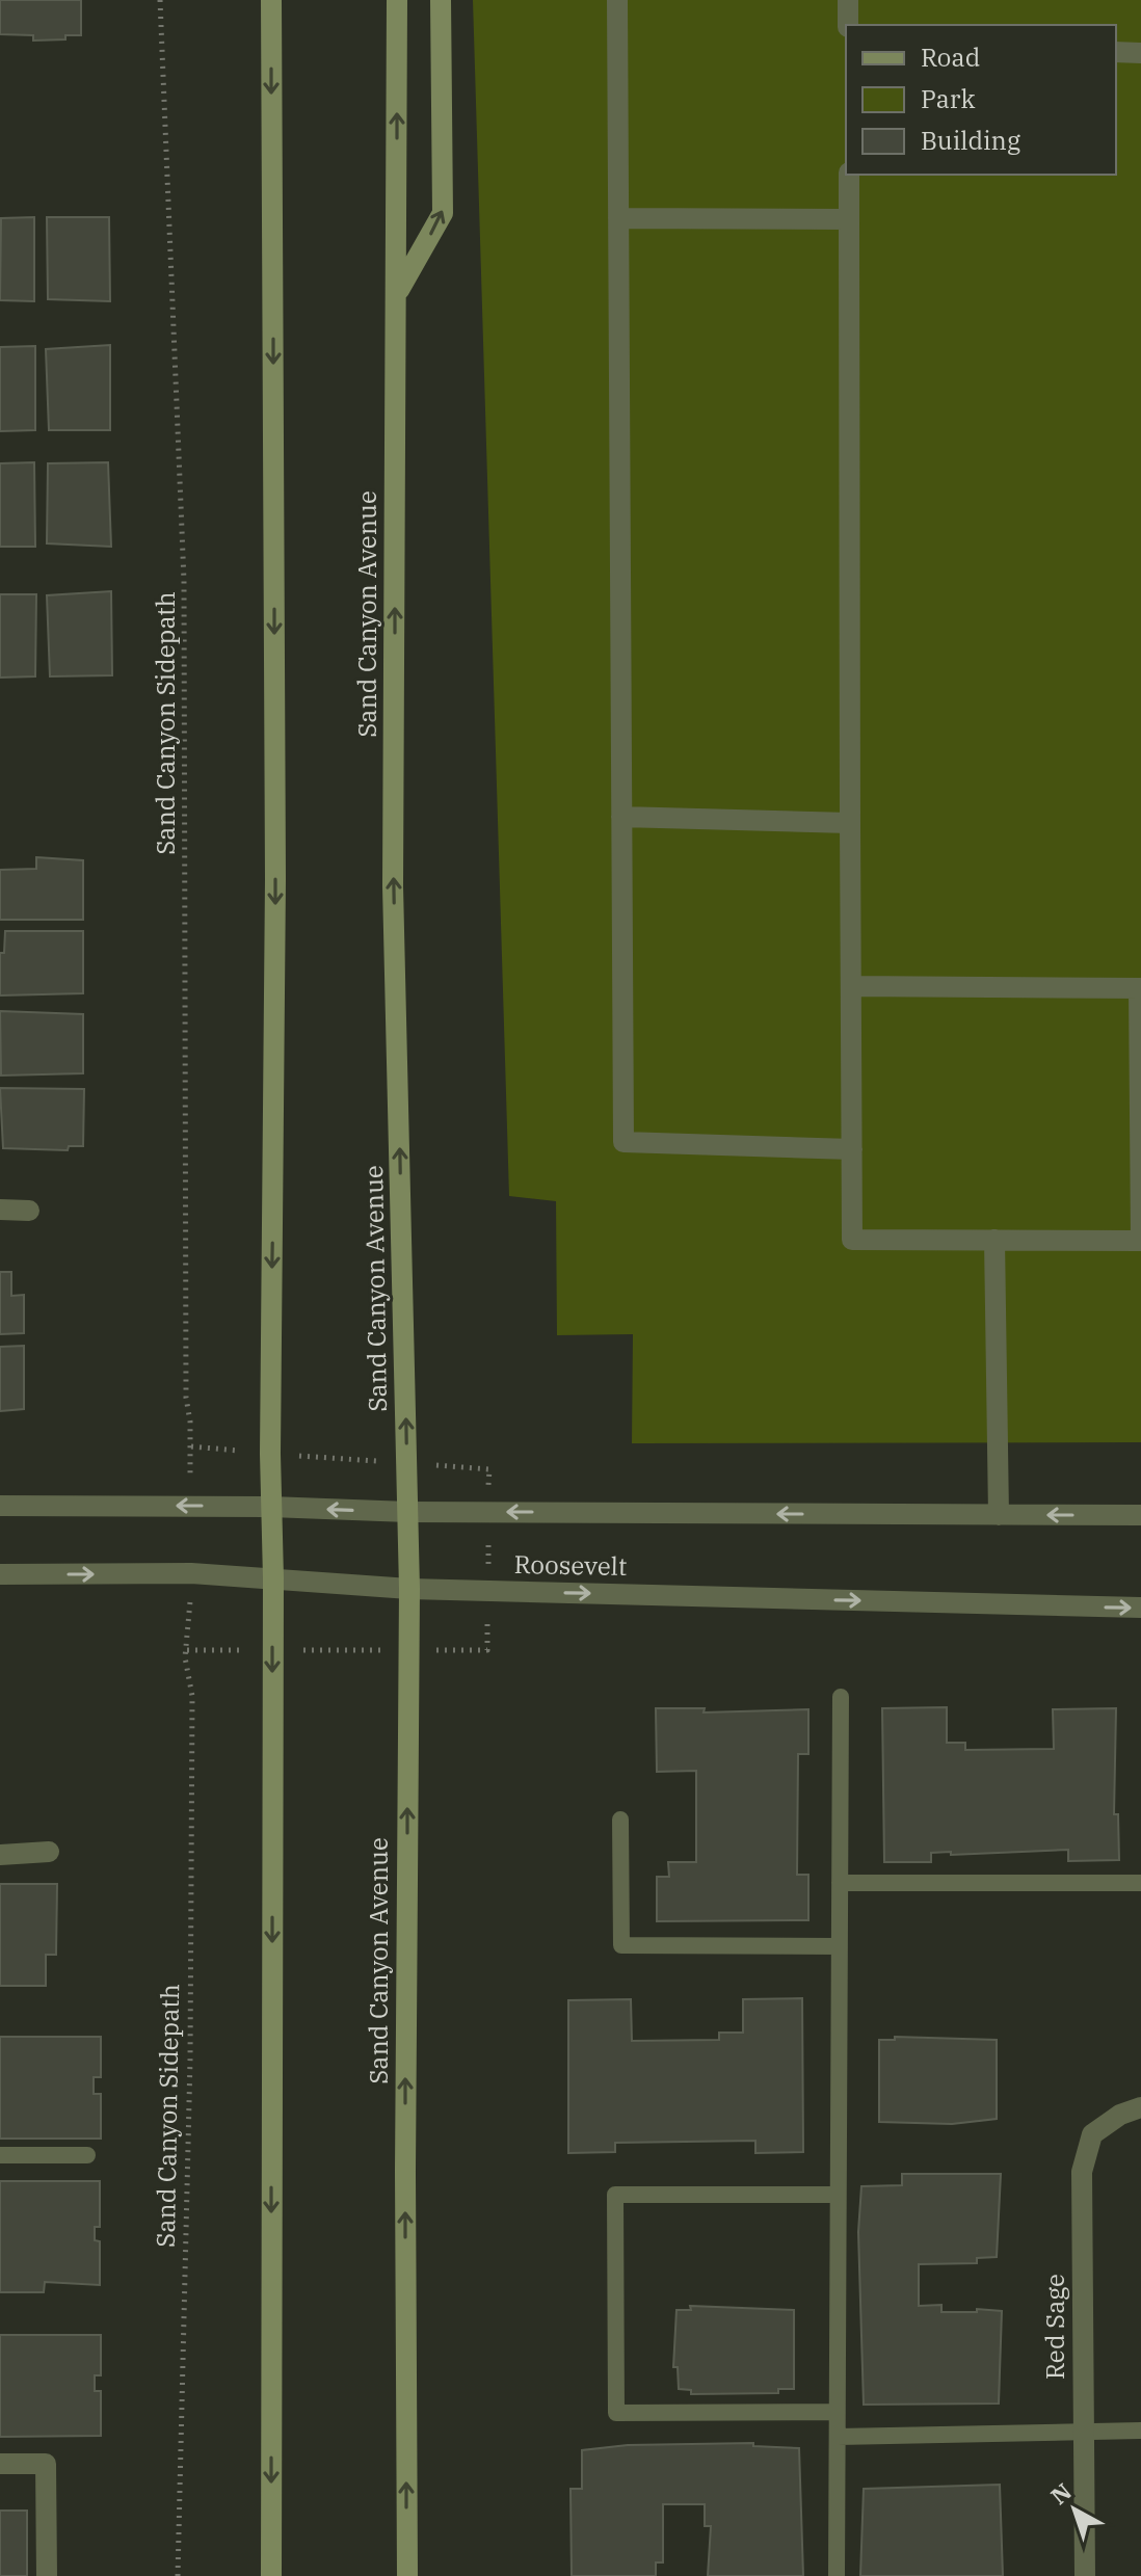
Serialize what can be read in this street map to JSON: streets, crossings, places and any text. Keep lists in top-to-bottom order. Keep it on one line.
{"streets":{"main road":["Sand Canyon Avenue"],"street":["Roosevelt","Red Sage"],"path":["Sand Canyon Sidepath"]},"crossings":[["Sand Canyon Avenue","Roosevelt"]],"legend":["Road","Park","Building"],"north":"top left"}
